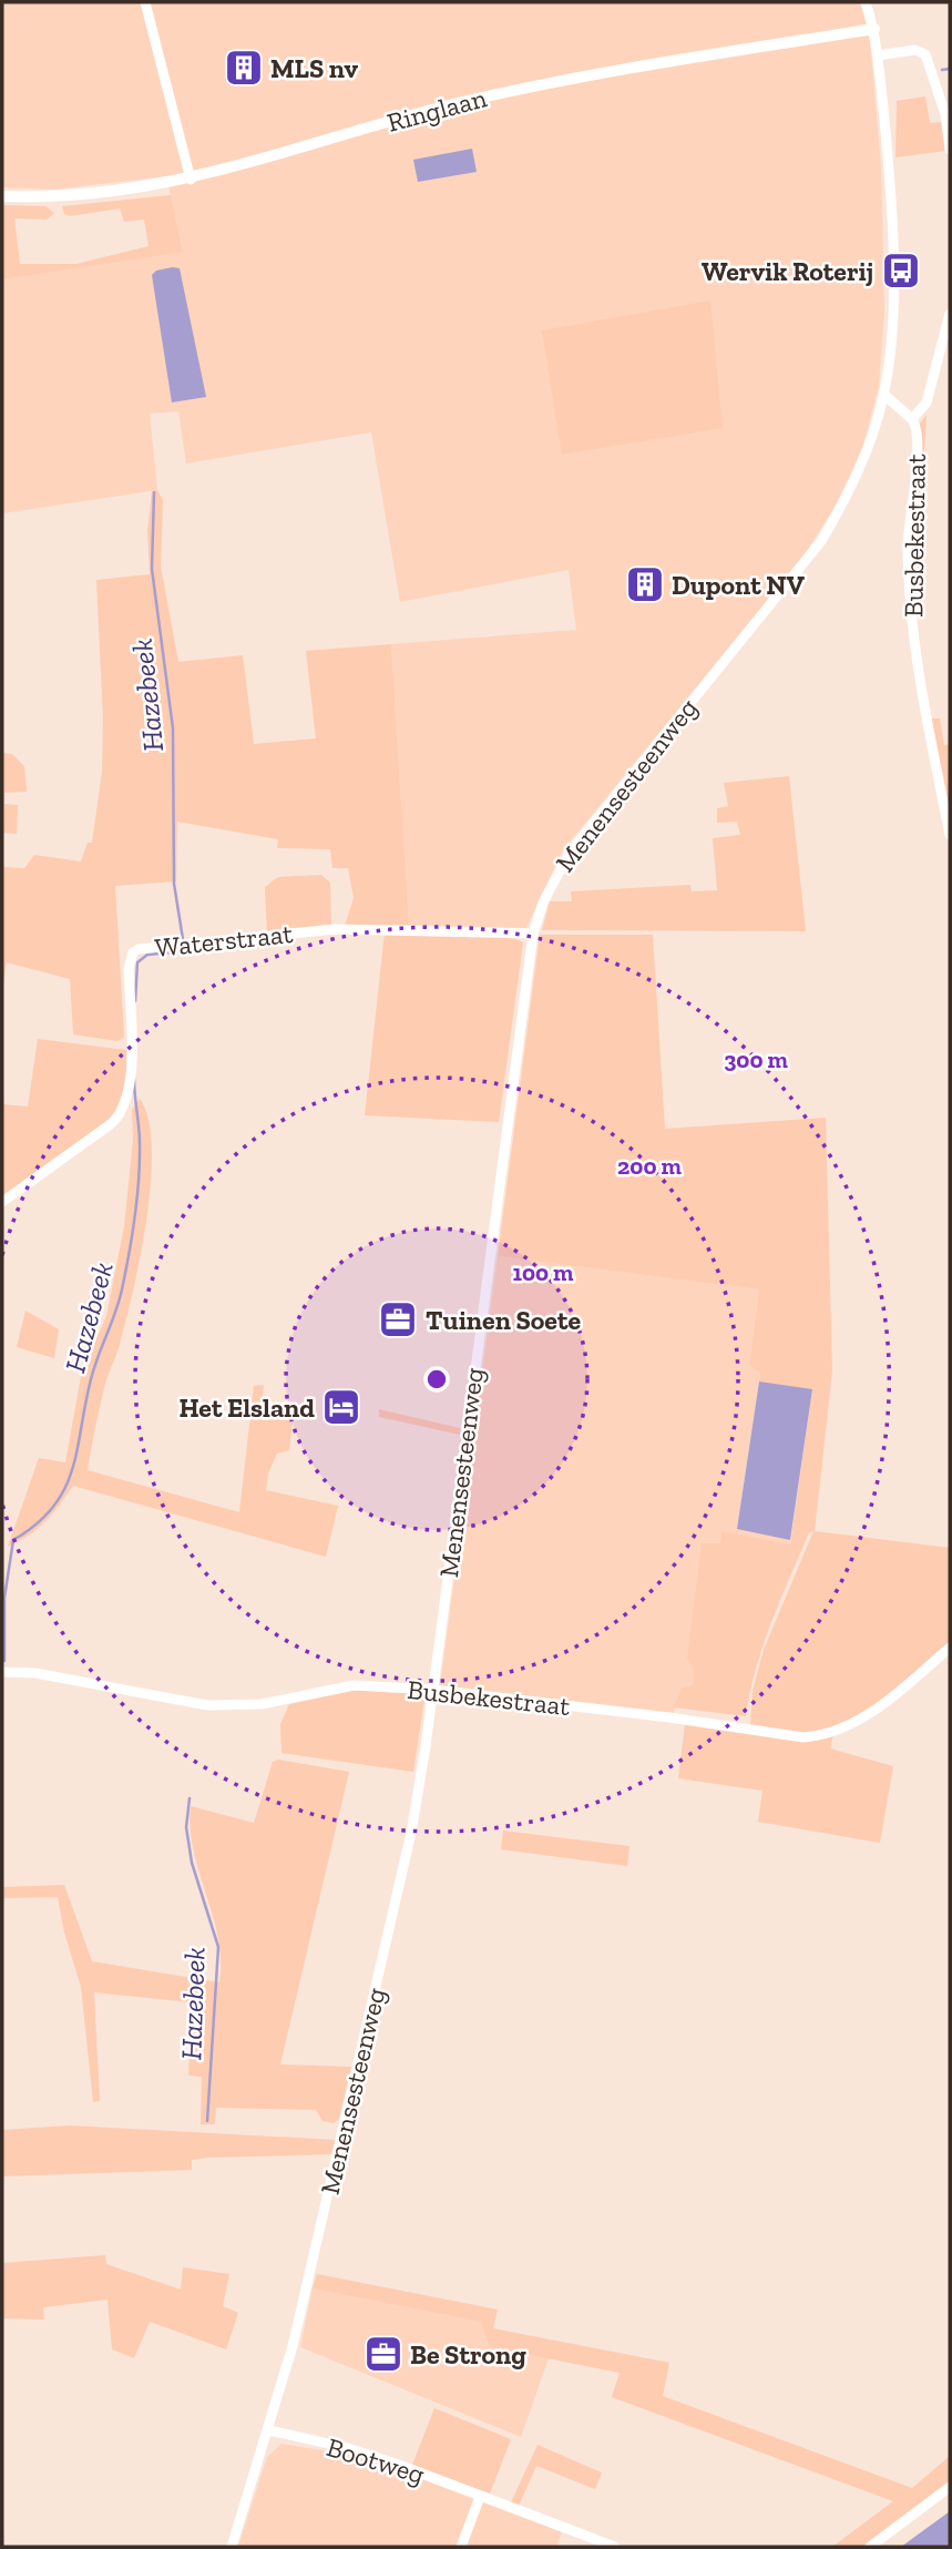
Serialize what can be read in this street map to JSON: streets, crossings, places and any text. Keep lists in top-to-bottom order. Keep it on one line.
{"streets":{"main road":["Ringlaan"],"street":["Busbekestraat","Menensesteenweg","Waterstraat","Bootweg"]},"crossings":[["Ringlaan","Menensesteenweg"],["Busbekestraat","Menensesteenweg"],["Menensesteenweg","Waterstraat"],["Menensesteenweg","Bootweg"]],"water":["Hazebeek"],"places":{"building":["MLS nv","Dupont NV"],"bus stop":["Wervik Roterij"],"office":["Tuinen Soete","Be Strong"],"hotel":["Het Elsland"]},"rings":["300 m","200 m","100 m"]}
